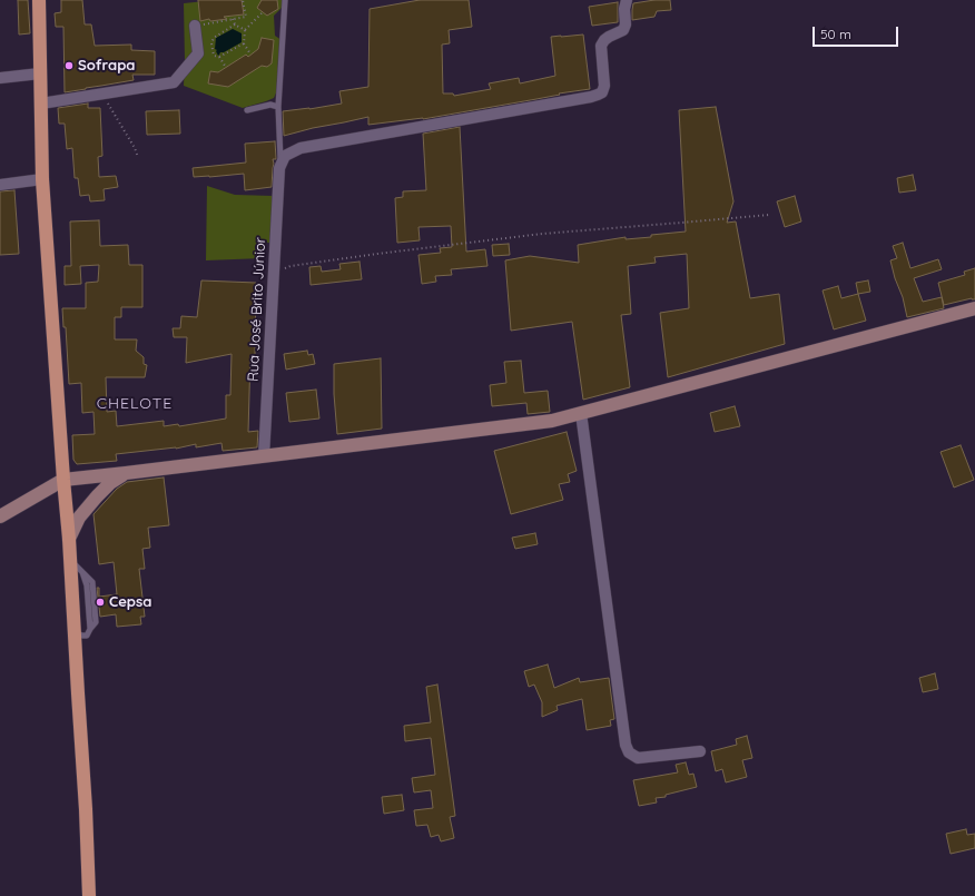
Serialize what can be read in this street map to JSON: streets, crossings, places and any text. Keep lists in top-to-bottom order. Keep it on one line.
{"streets":{"street":["Rua José Brito Júnior"]},"districts":["CHELOTE"],"places":["Sofrapa","Cepsa"],"scale_bar":"50 m"}
